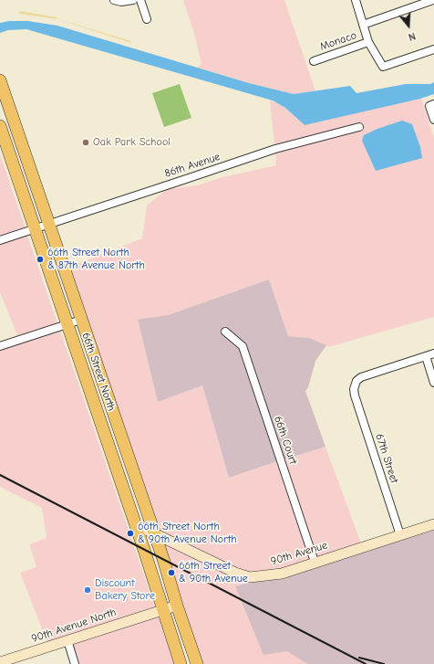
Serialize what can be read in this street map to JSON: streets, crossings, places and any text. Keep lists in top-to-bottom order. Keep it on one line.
{"streets":{"main road":["66th Street North"],"street":["Monaco","86th Avenue","66th Court","67th Street","90th Avenue","90th Avenue North"]},"crossings":[["86th Avenue","66th Street North"],["66th Street North","90th Avenue"],["66th Street North","90th Avenue North"],["66th Court","90th Avenue"],["67th Street","90th Avenue"]],"places":["Oak Park School","66th Street North & 87th Avenue North","66th Street North & 90th Avenue North","66th Street & 90th Avenue","Discount Bakery Store"],"north":"bottom"}
